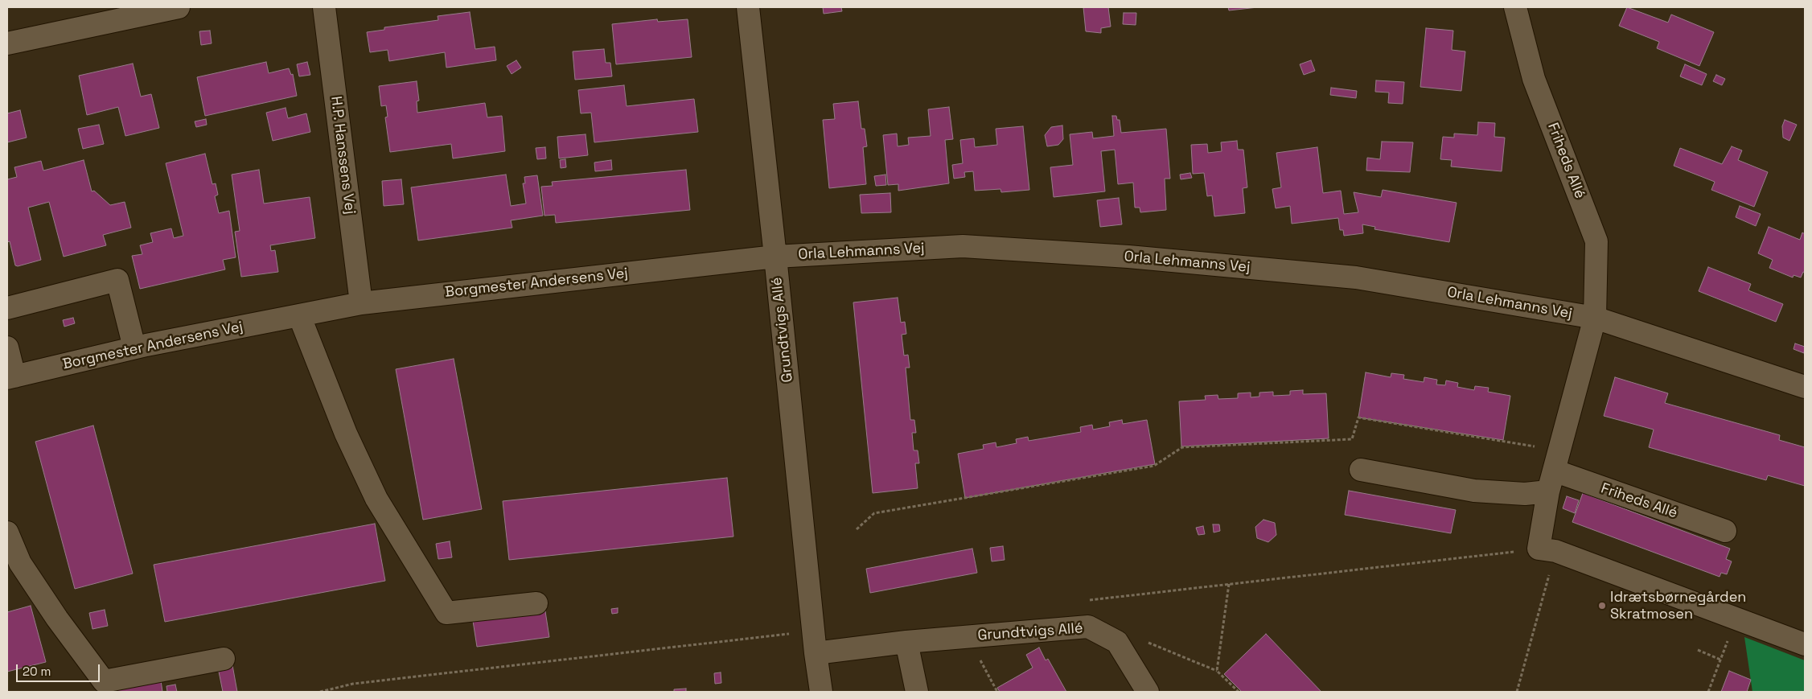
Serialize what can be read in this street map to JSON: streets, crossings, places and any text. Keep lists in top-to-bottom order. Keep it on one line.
{"streets":{"street":["H.P. Hanssens Vej","Friheds Allé","Orla Lehmanns Vej","Borgmester Andersens Vej","Grundtvigs Allé"]},"crossings":[["H.P. Hanssens Vej","Borgmester Andersens Vej"],["Friheds Allé","Orla Lehmanns Vej"],["Orla Lehmanns Vej","Borgmester Andersens Vej"],["Orla Lehmanns Vej","Grundtvigs Allé"],["Borgmester Andersens Vej","Grundtvigs Allé"]],"places":["Idrætsbørnegården Skratmosen"],"scale_bar":"20 m"}
